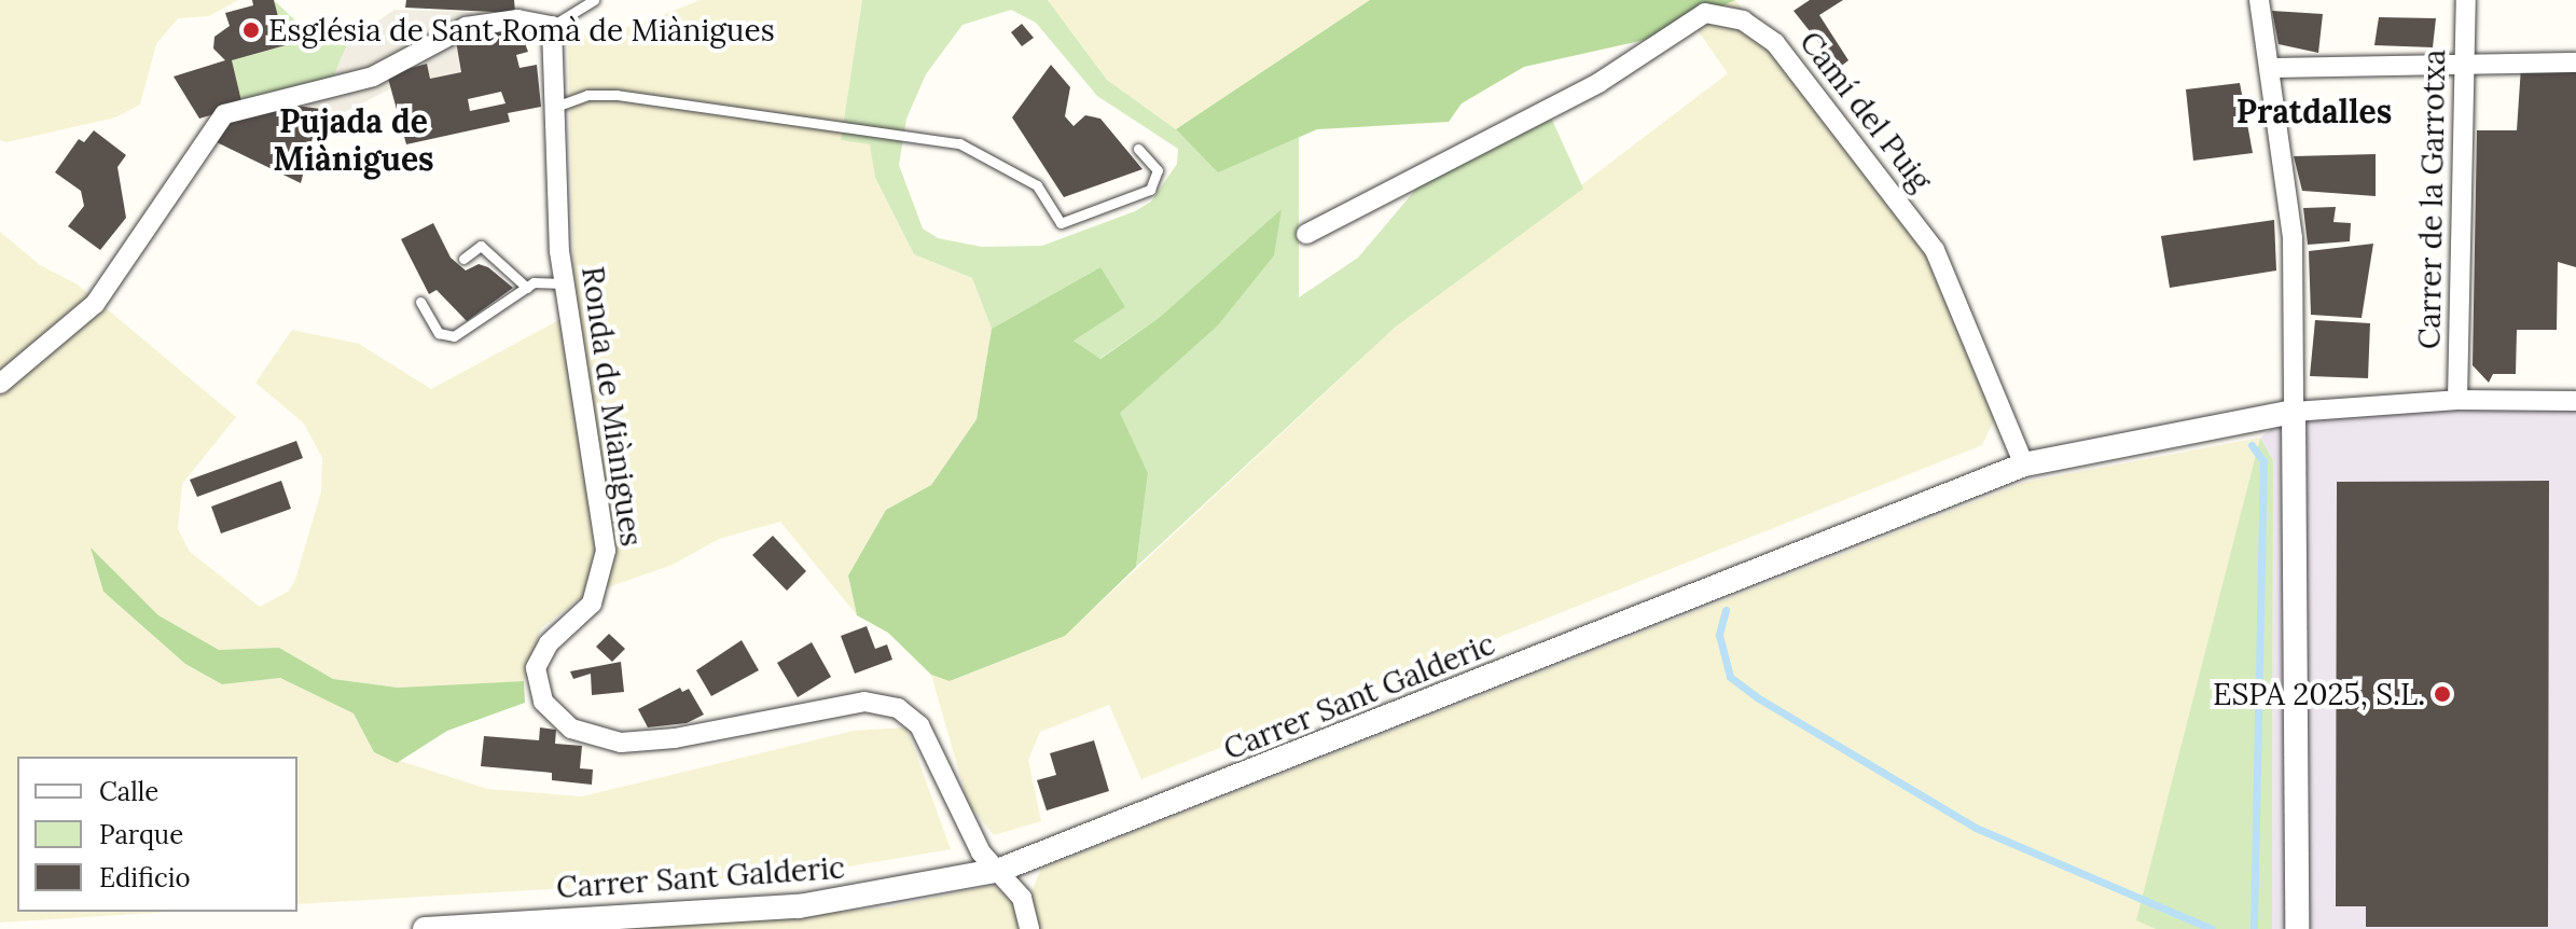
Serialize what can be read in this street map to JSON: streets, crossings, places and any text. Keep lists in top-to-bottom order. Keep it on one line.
{"streets":{"street":["Camí del Puig","Carrer de la Garrotxa","Ronda de Miànigues","Carrer Sant Galderic"]},"crossings":[["Camí del Puig","Carrer Sant Galderic"],["Ronda de Miànigues","Carrer Sant Galderic"]],"districts":["Pratdalles","Pujada de Miànigues"],"places":["Església de Sant Romà de Miànigues","ESPA 2025, S.L."],"legend":["Calle","Parque","Edificio"]}
